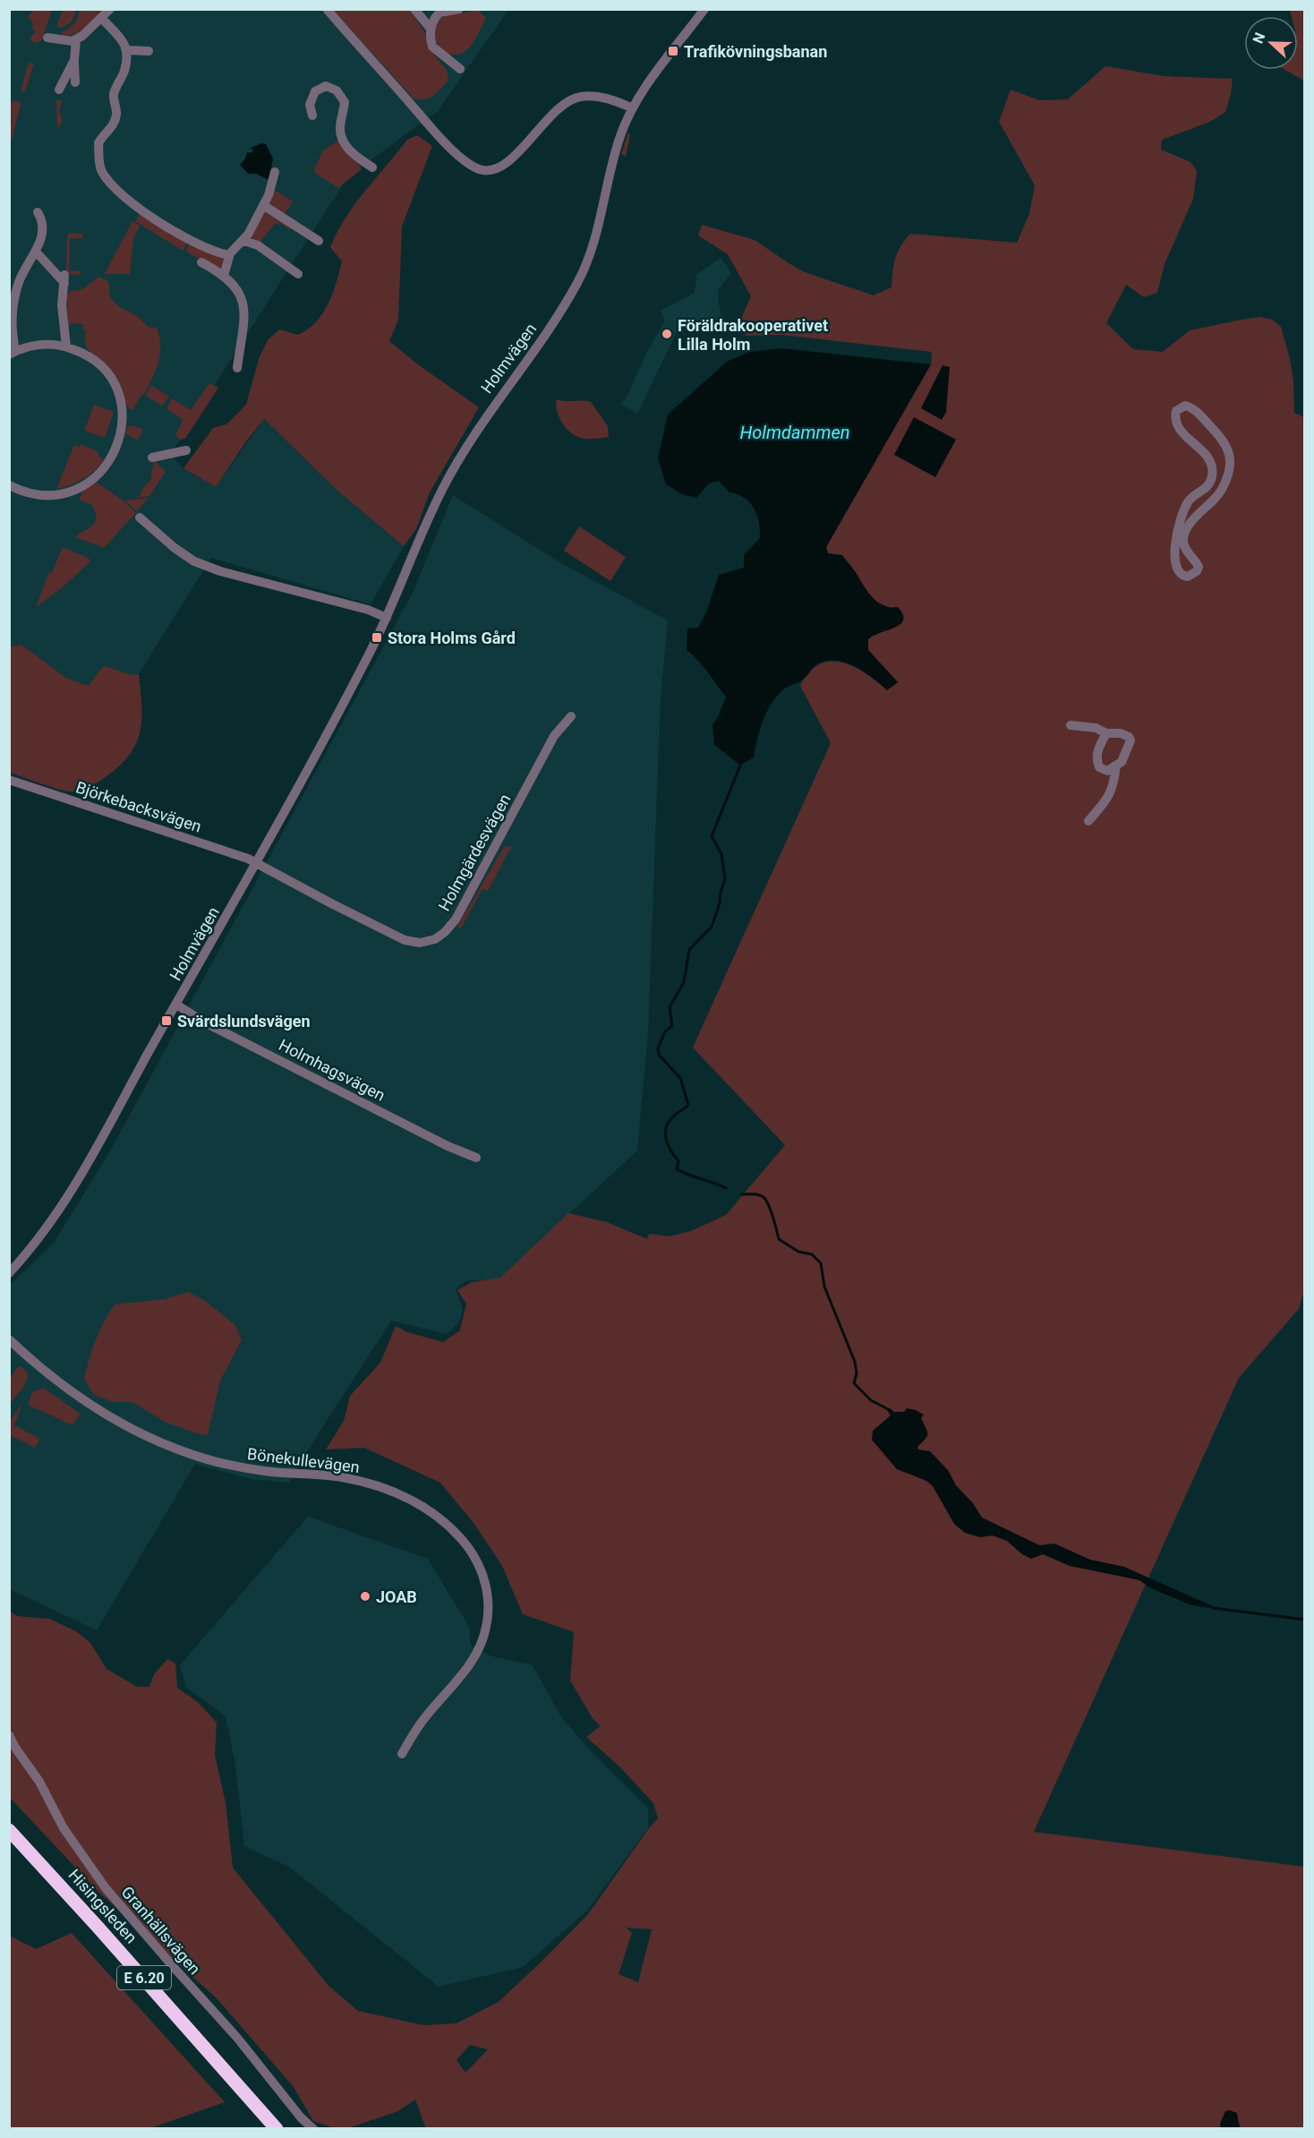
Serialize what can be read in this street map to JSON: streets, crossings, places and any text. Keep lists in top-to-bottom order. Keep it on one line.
{"streets":{"highway":["Hisingsleden","E 6.20"],"street":["Holmvägen","Björkebacksvägen","Holmgärdesvägen","Holmhagsvägen","Bönekullevägen","Granhällsvägen"]},"crossings":[["Holmvägen","Björkebacksvägen"],["Holmvägen","Holmgärdesvägen"],["Holmvägen","Holmhagsvägen"],["Björkebacksvägen","Holmgärdesvägen"]],"water":["Holmdammen"],"places":{"transit":["Trafikövningsbanan","Stora Holms Gård","Svärdslundsvägen"],"other":["Föräldrakooperativet Lilla Holm","JOAB"]},"north":"left"}
